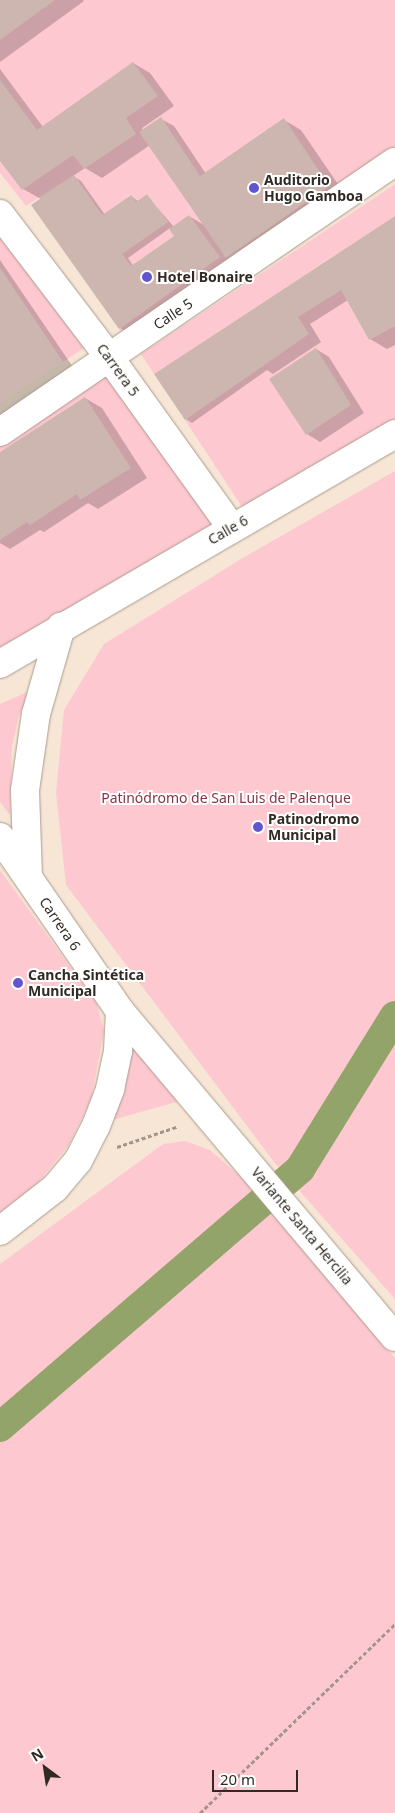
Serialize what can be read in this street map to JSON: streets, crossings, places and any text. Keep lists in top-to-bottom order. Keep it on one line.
{"streets":{"street":["Calle 5","Carrera 5","Calle 6","Carrera 6","Variante Santa Hercilia"]},"crossings":[["Calle 5","Carrera 5"],["Carrera 5","Calle 6"],["Carrera 6","Variante Santa Hercilia"]],"parks":["Patinódromo de San Luis de Palenque"],"places":["Auditorio Hugo Gamboa","Hotel Bonaire","Patinodromo Municipal","Cancha Sintética Municipal"],"scale_bar":"20 m","north":"top left"}
